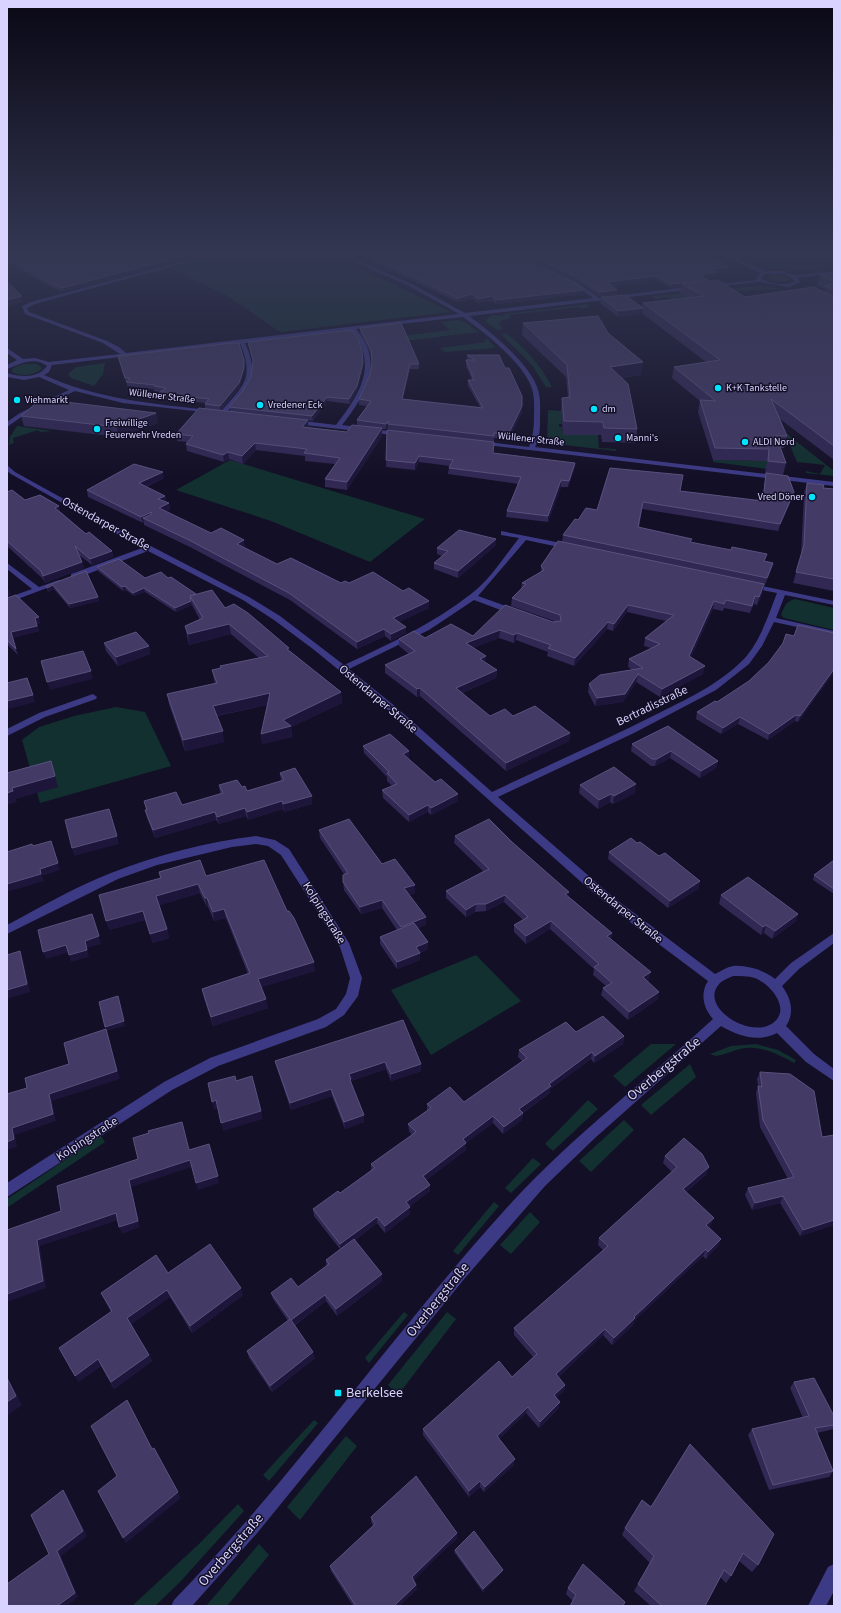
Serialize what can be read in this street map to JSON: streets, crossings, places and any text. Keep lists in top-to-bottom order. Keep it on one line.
{"streets":{"street":["Wüllener Straße","Ostendarper Straße","Bertradisstraße","Kolpingstraße","Overbergstraße"]},"crossings":[["Ostendarper Straße","Bertradisstraße"],["Ostendarper Straße","Overbergstraße"]],"places":{"other":["K+K Tankstelle","Viehmarkt","Vredener Eck","dm","Freiwillige Feuerwehr Vreden","Manni's","ALDI Nord","Vred Döner"],"transit":["Berkelsee"]}}
